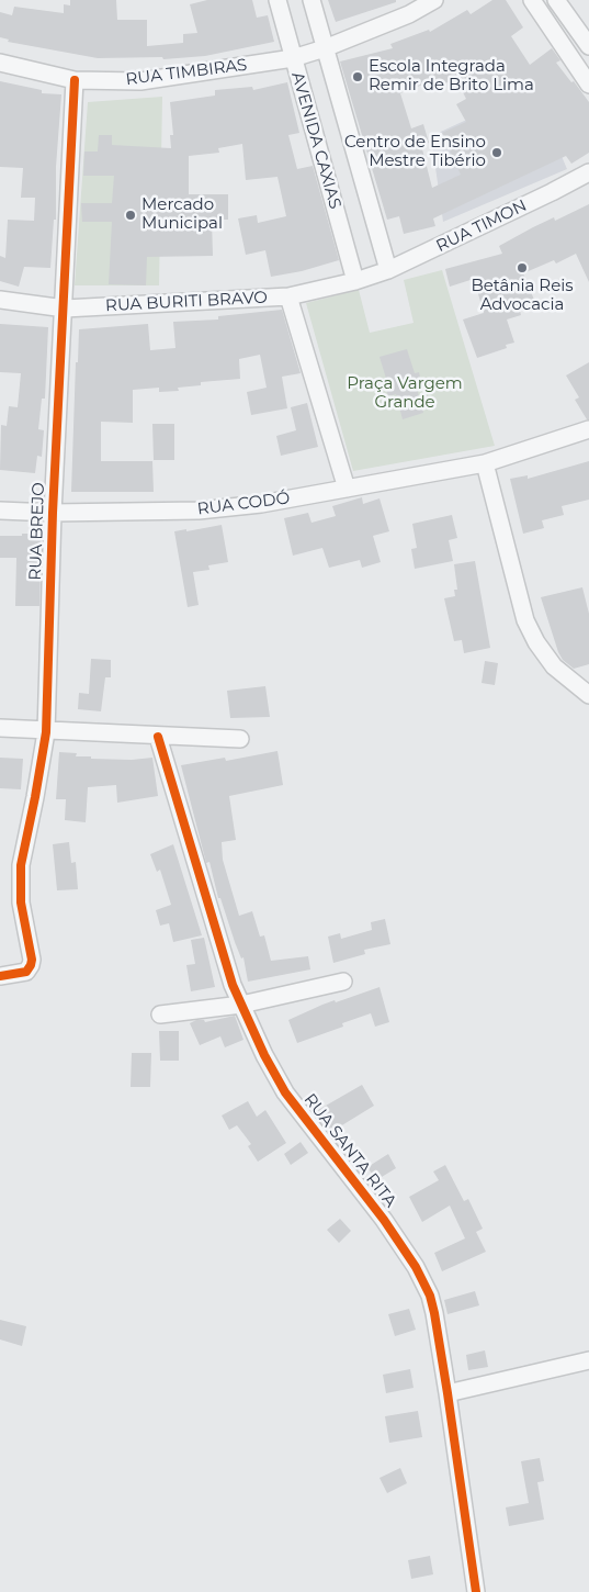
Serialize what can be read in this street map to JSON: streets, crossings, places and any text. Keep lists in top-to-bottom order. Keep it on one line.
{"streets":{"street":["RUA TIMBIRAS","AVENIDA CAXIAS","RUA TIMON","RUA BURITI BRAVO","RUA CODÓ","RUA BREJO","RUA SANTA RITA"]},"crossings":[["RUA TIMBIRAS","AVENIDA CAXIAS"],["RUA TIMBIRAS","RUA BREJO"],["AVENIDA CAXIAS","RUA TIMON"],["AVENIDA CAXIAS","RUA BURITI BRAVO"],["RUA TIMON","RUA BURITI BRAVO"],["RUA BURITI BRAVO","RUA BREJO"],["RUA CODÓ","RUA BREJO"]],"parks":["Praça Vargem Grande"],"places":["Escola Integrada Remir de Brito Lima","Centro de Ensino Mestre Tibério","Mercado Municipal","Betânia Reis Advocacia"]}
